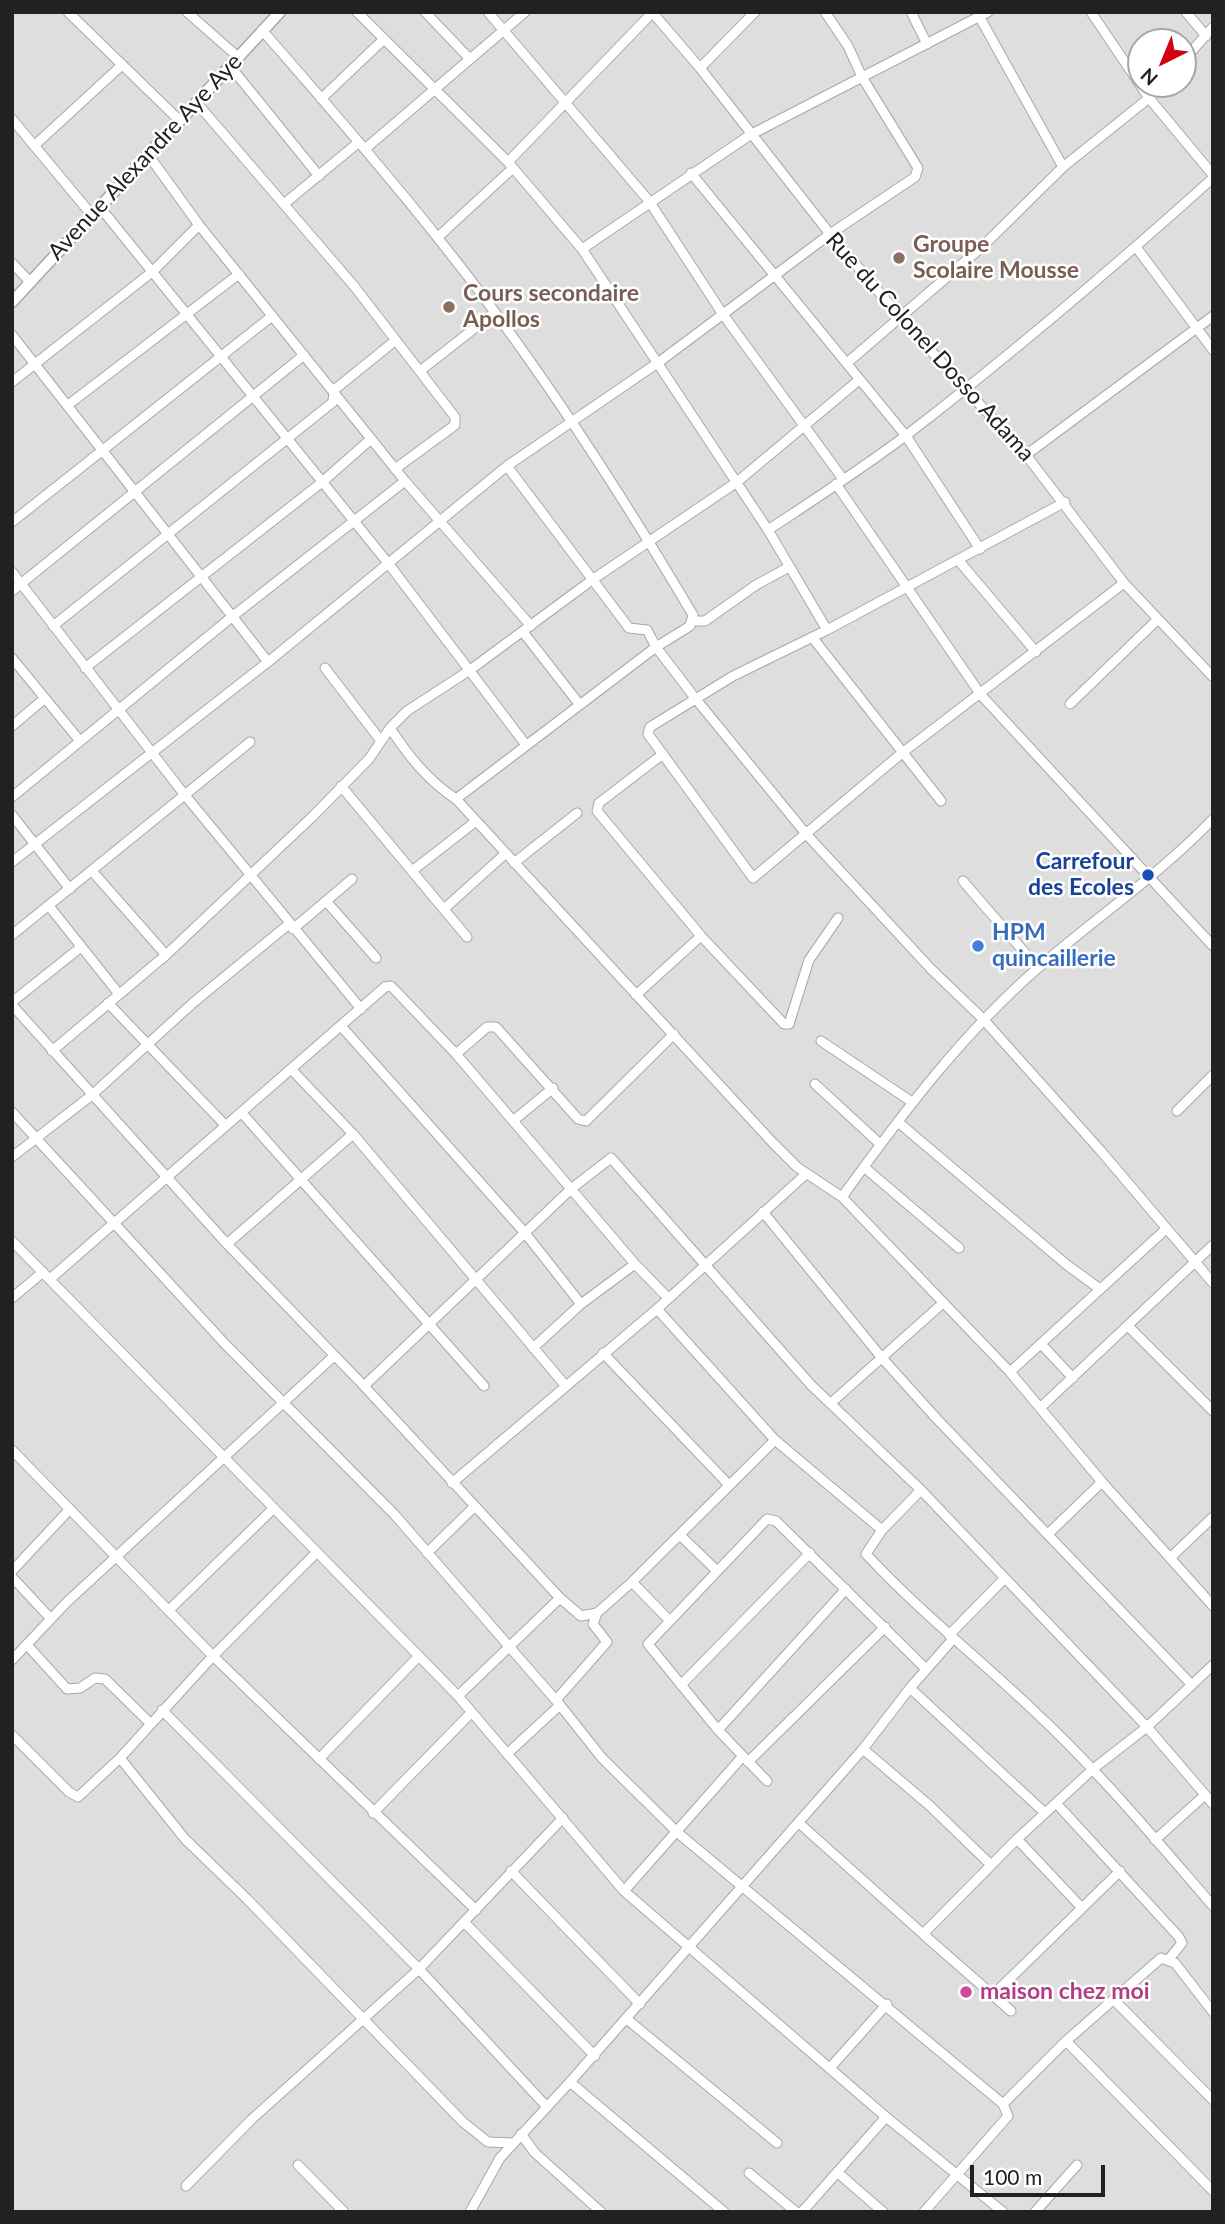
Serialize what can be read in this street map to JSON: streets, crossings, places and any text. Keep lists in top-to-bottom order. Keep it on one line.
{"streets":{"street":["Avenue Alexandre Aye Aye","Rue du Colonel Dosso Adama"]},"places":["Groupe Scolaire Mousse","Cours secondaire Apollos","Carrefour des Ecoles","HPM quincaillerie","maison chez moi"],"scale_bar":"100 m","north":"bottom left"}
